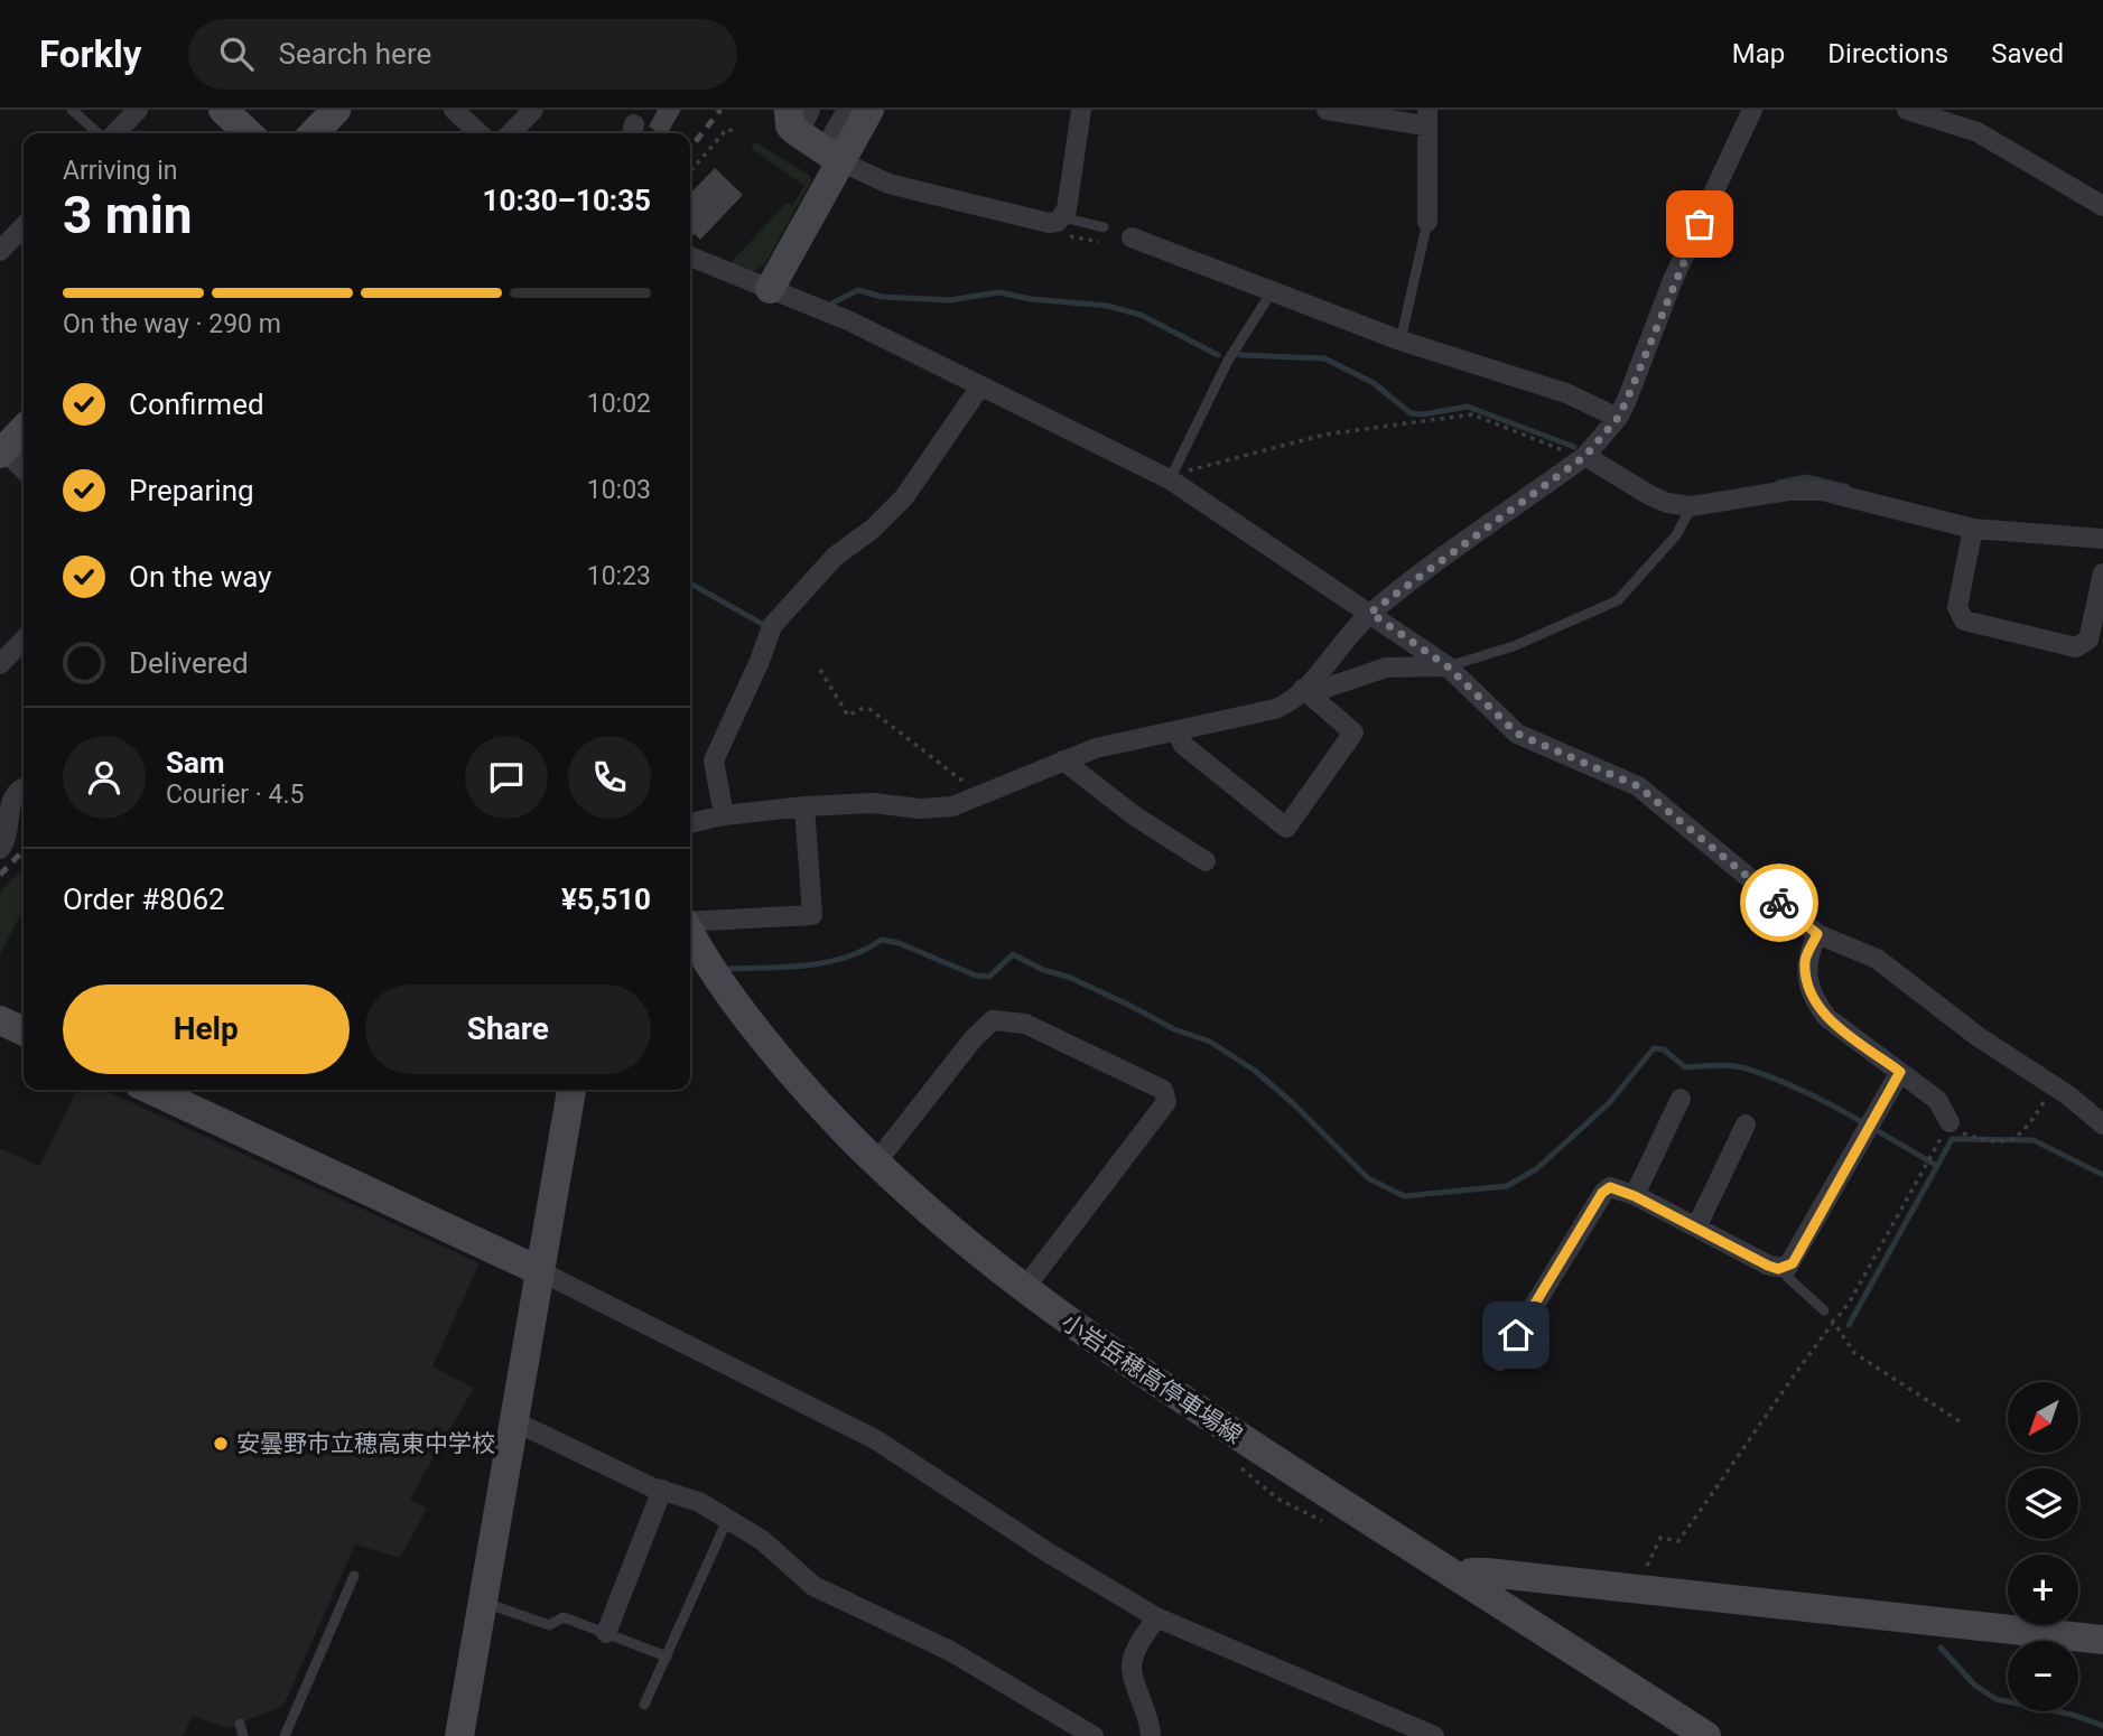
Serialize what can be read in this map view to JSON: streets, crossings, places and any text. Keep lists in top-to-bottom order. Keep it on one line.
{"streets":{"street":["小岩岳穂高停車場線"]},"places":["安曇野市立穂高東中学校"],"north":"bottom left","page":{"header":"Forkly","search":"Search here","nav":["Map","Directions","Saved"],"heading":["3 min","Arriving in","10:30–10:35"],"panel":["Sam","Courier · 4.5","Order #8062","¥5,510"],"bar":"On the way · 290 m","list":[["Confirmed","10:02"],["Preparing","10:03"],["On the way","10:23"],"Delivered"],"buttons":["Help","Share"],"map_buttons":["+","−"]}}
